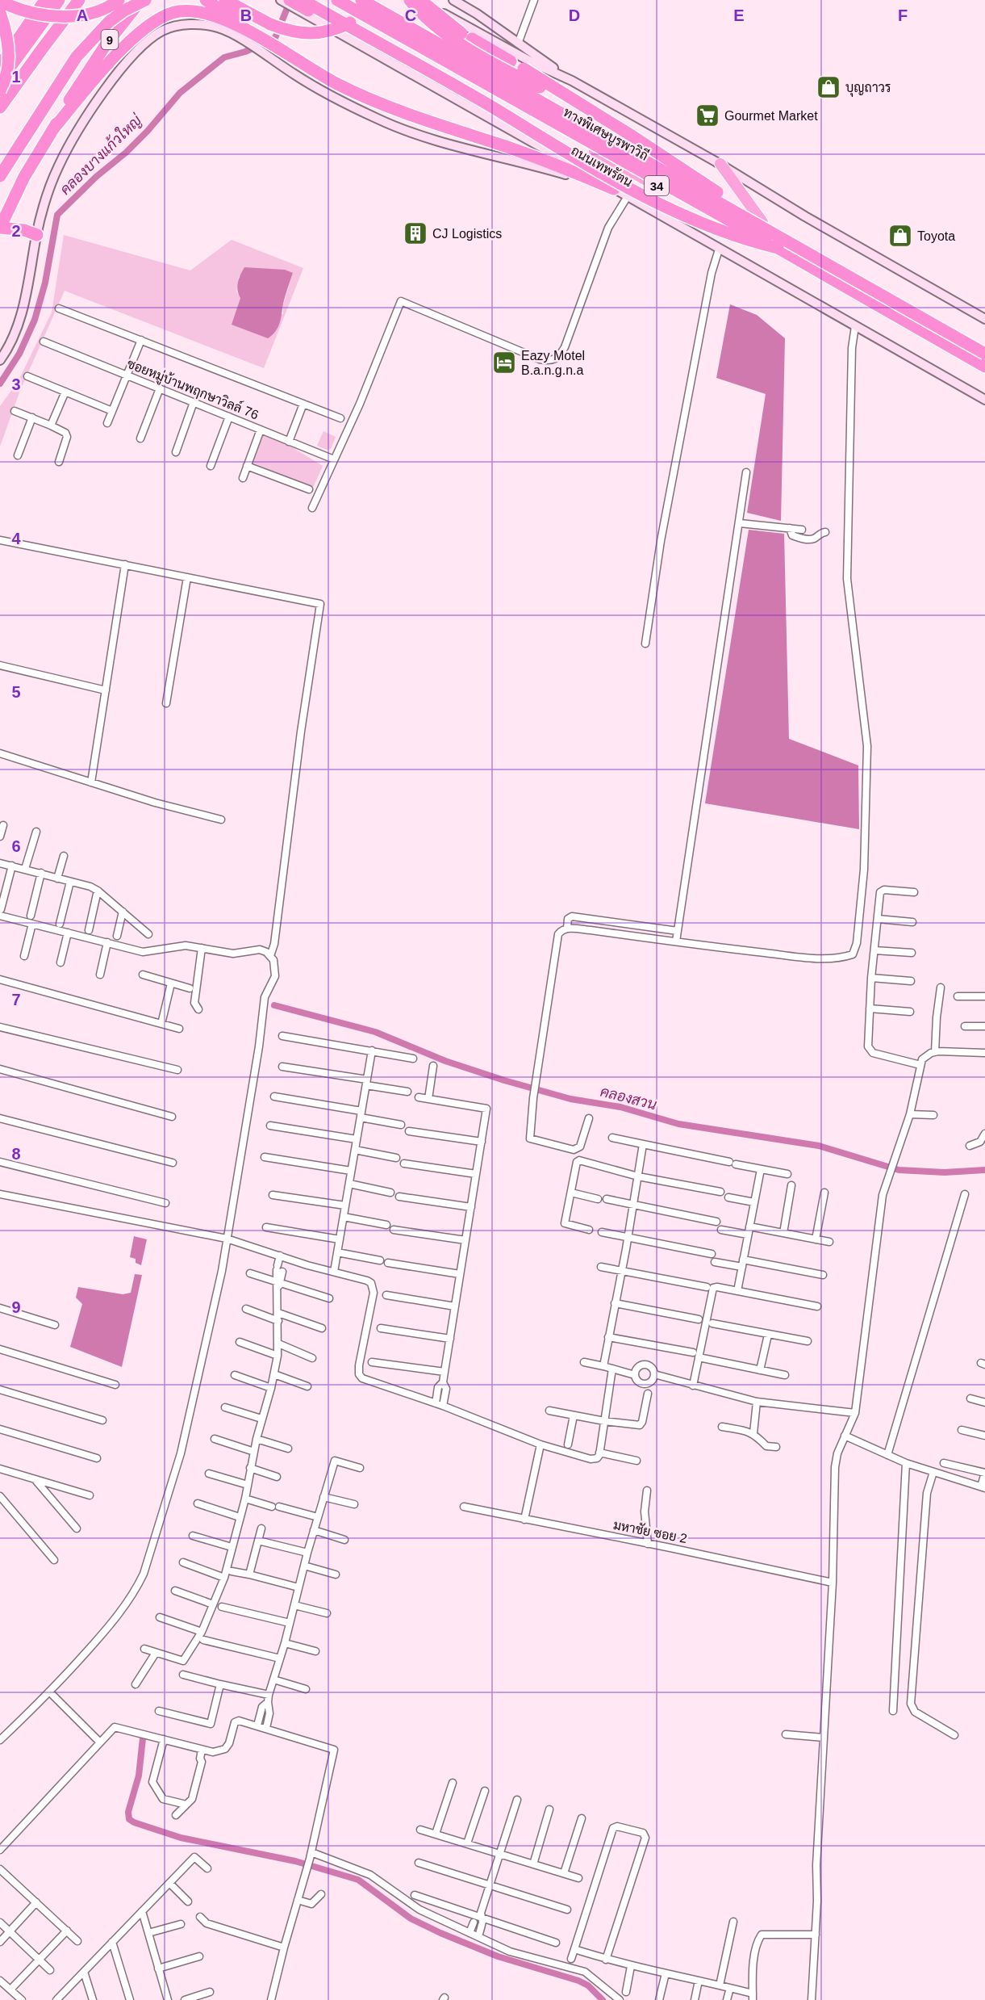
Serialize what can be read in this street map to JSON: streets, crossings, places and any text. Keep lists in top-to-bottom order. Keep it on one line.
{"streets":{"highway":["9","ทางพิเศษบูรพาวิถี","ถนนเทพรัตน","34"],"street":["ซอยหมู่บ้านพฤกษาวิลล์ 76","มหาชัย ซอย 2"]},"water":["คลองบางแก้วใหญ่","คลองสวน"],"places":{"shop":["บุญถาวร","Toyota"],"supermarket":["Gourmet Market"],"building":["CJ Logistics"],"hotel":["Eazy Motel B.a.n.g.n.a"]},"grid":{"columns":["A","B","C","D","E","F"],"rows":["1","2","3","4","5","6","7","8","9"]}}
